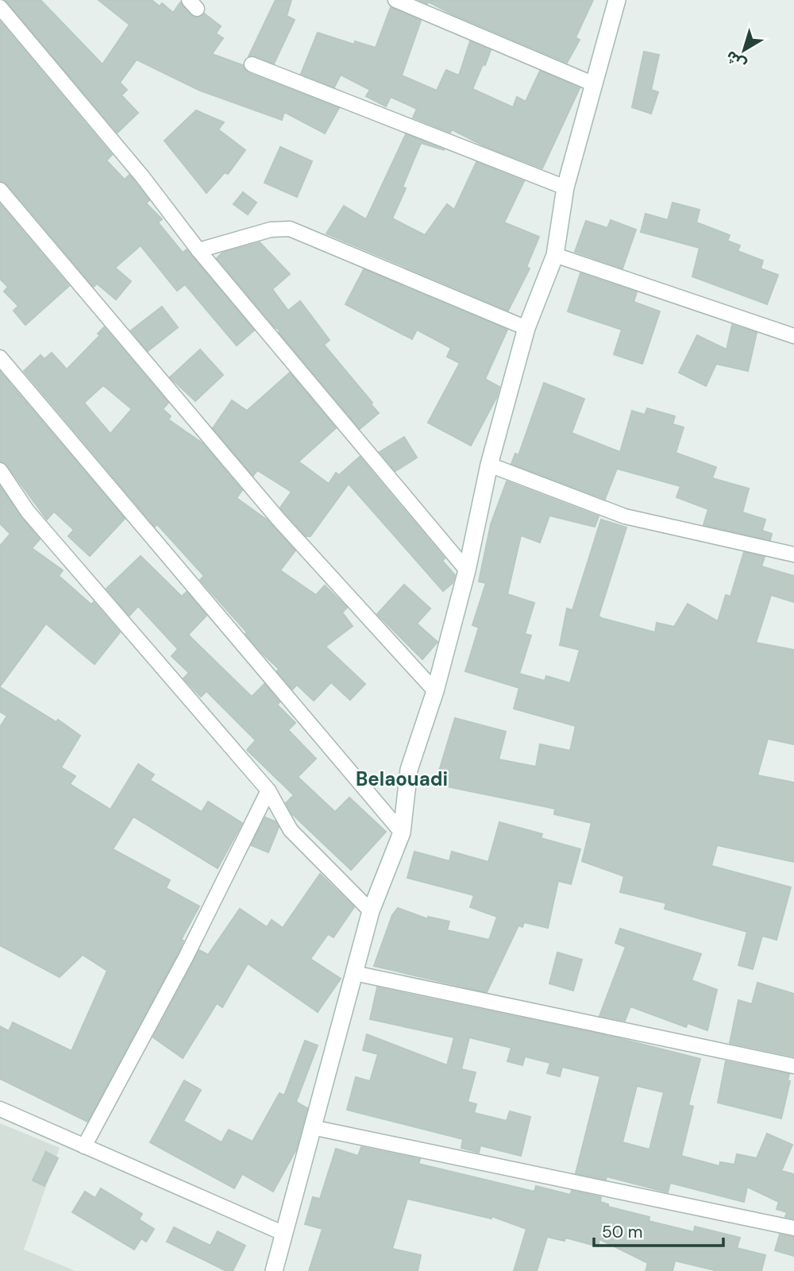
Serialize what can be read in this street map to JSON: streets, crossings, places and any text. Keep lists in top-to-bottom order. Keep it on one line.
{"districts":["Belaouadi"],"scale_bar":"50 m","north":"bottom left"}
